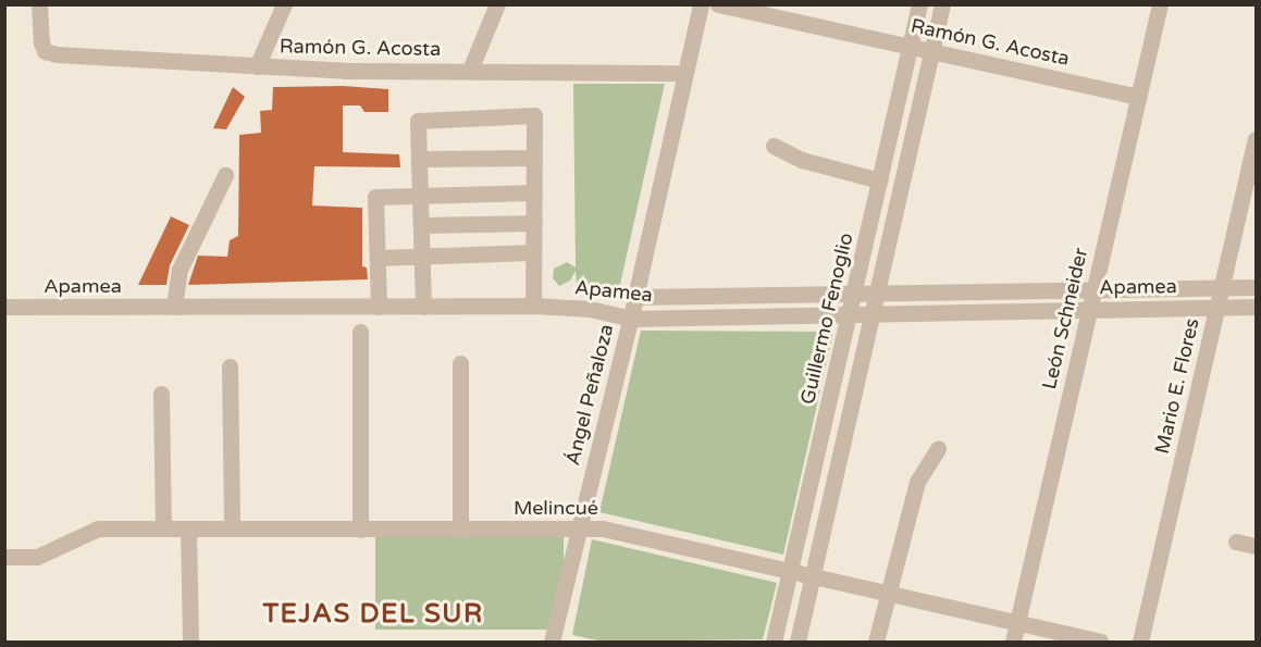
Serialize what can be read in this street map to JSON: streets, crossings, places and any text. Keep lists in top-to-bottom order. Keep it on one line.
{"streets":{"street":["Ramón G. Acosta","Apamea","Guillermo Fenoglio","León Schneider","Mario E. Flores","Ángel Peñaloza","Melincué"]},"crossings":[["Ramón G. Acosta","Guillermo Fenoglio"],["Ramón G. Acosta","León Schneider"],["Ramón G. Acosta","Ángel Peñaloza"],["Apamea","Guillermo Fenoglio"],["Apamea","León Schneider"],["Apamea","Mario E. Flores"],["Apamea","Ángel Peñaloza"],["Guillermo Fenoglio","Melincué"],["León Schneider","Melincué"],["Ángel Peñaloza","Melincué"]],"districts":["TEJAS DEL SUR"]}
